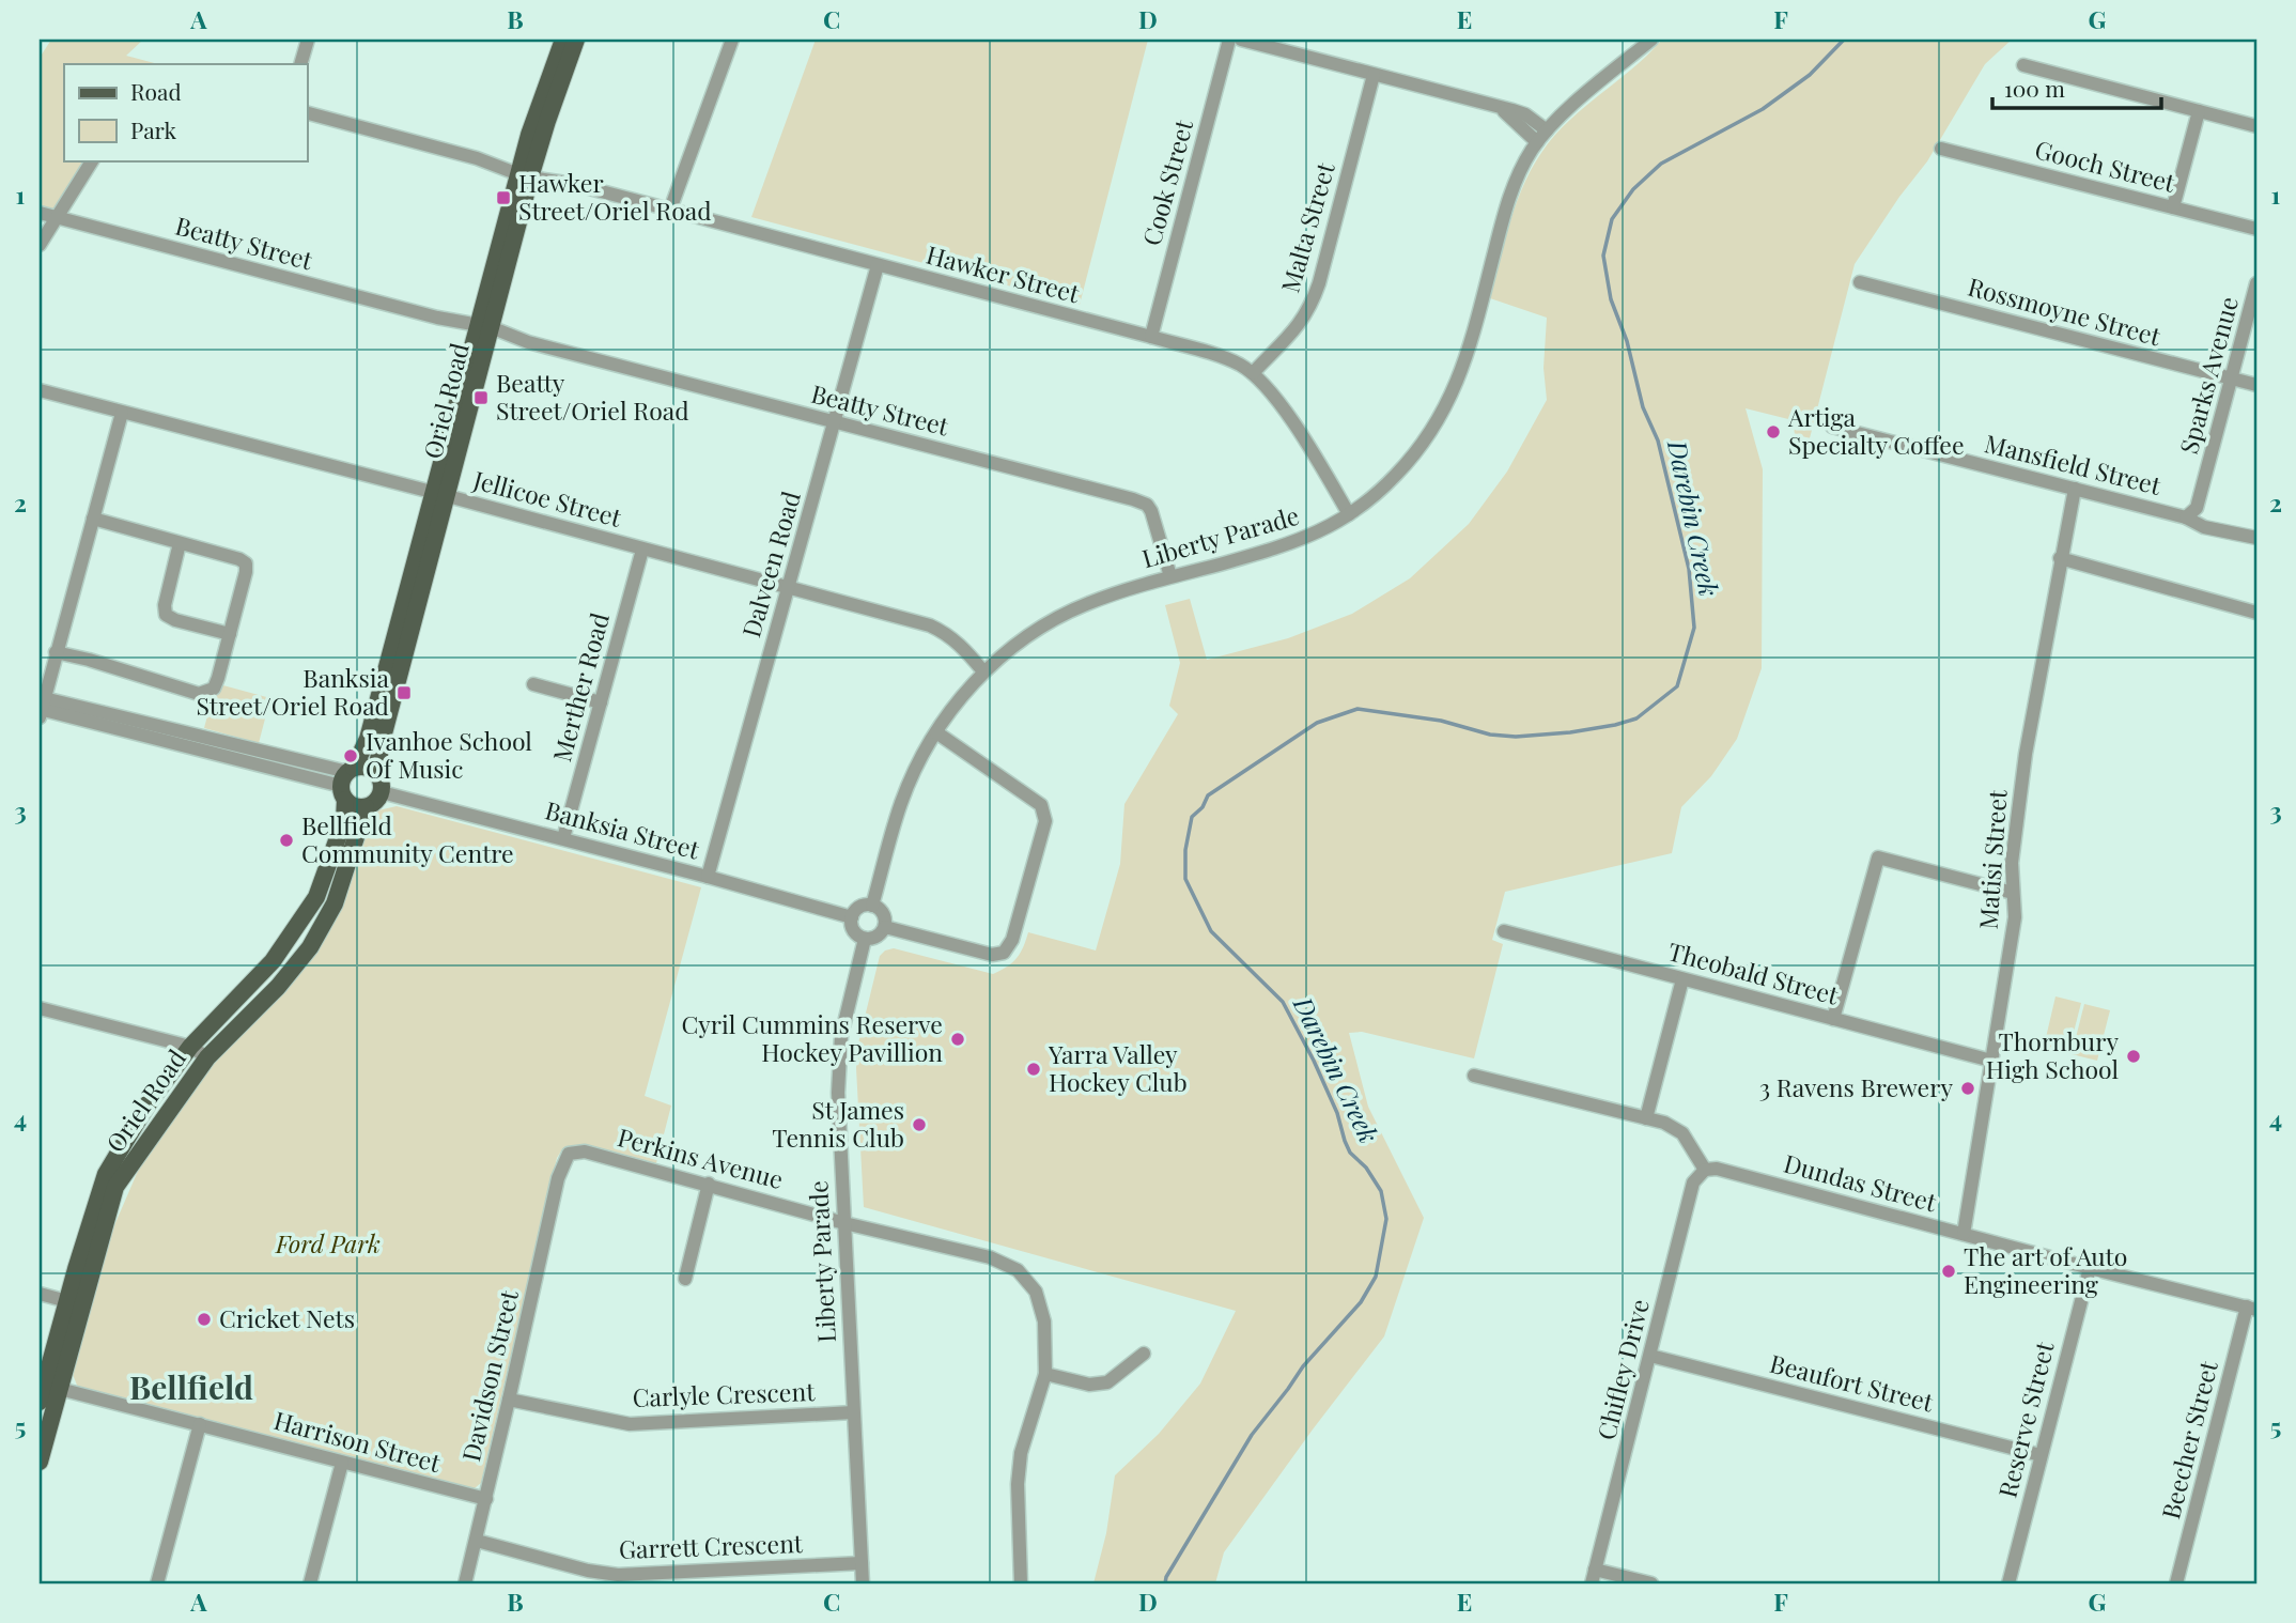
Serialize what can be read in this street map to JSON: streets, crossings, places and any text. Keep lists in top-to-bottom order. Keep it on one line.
{"streets":{"main road":["Oriel Road"],"street":["Gooch Street","Cook Street","Malta Street","Beatty Street","Hawker Street","Rossmoyne Street","Sparks Avenue","Mansfield Street","Jellicoe Street","Liberty Parade","Dalveen Road","Merther Road","Banksia Street","Matisi Street","Theobald Street","Perkins Avenue","Dundas Street","Chifley Drive","Davidson Street","Beaufort Street","Carlyle Crescent","Reserve Street","Beecher Street","Harrison Street","Garrett Crescent"]},"crossings":[["Cook Street","Hawker Street"],["Malta Street","Hawker Street"],["Beatty Street","Oriel Road"],["Beatty Street","Liberty Parade"],["Beatty Street","Dalveen Road"],["Hawker Street","Oriel Road"],["Hawker Street","Liberty Parade"],["Hawker Street","Dalveen Road"],["Rossmoyne Street","Sparks Avenue"],["Sparks Avenue","Mansfield Street"],["Oriel Road","Jellicoe Street"],["Oriel Road","Banksia Street"],["Oriel Road","Harrison Street"],["Mansfield Street","Matisi Street"],["Jellicoe Street","Liberty Parade"],["Jellicoe Street","Dalveen Road"],["Jellicoe Street","Merther Road"],["Liberty Parade","Banksia Street"],["Liberty Parade","Perkins Avenue"],["Liberty Parade","Carlyle Crescent"],["Liberty Parade","Garrett Crescent"],["Dalveen Road","Banksia Street"],["Merther Road","Banksia Street"],["Matisi Street","Theobald Street"],["Matisi Street","Dundas Street"],["Perkins Avenue","Davidson Street"],["Dundas Street","Chifley Drive"],["Dundas Street","Reserve Street"],["Dundas Street","Beecher Street"],["Chifley Drive","Beaufort Street"],["Davidson Street","Carlyle Crescent"],["Davidson Street","Harrison Street"],["Davidson Street","Garrett Crescent"],["Beaufort Street","Reserve Street"]],"districts":["Bellfield"],"water":["Darebin Creek"],"parks":["Ford Park"],"places":{"transit":["Hawker Street/Oriel Road","Beatty Street/Oriel Road","Banksia Street/Oriel Road"],"other":["Artiga Specialty Coffee","Ivanhoe School Of Music","Bellfield Community Centre","Cyril Cummins Reserve Hockey Pavillion","Thornbury High School","Yarra Valley Hockey Club","3 Ravens Brewery","St James Tennis Club","The art of Auto Engineering","Cricket Nets"]},"legend":["Road","Park"],"scale_bar":"100 m","grid":{"columns":["A","B","C","D","E","F","G"],"rows":["1","2","3","4","5"]}}
